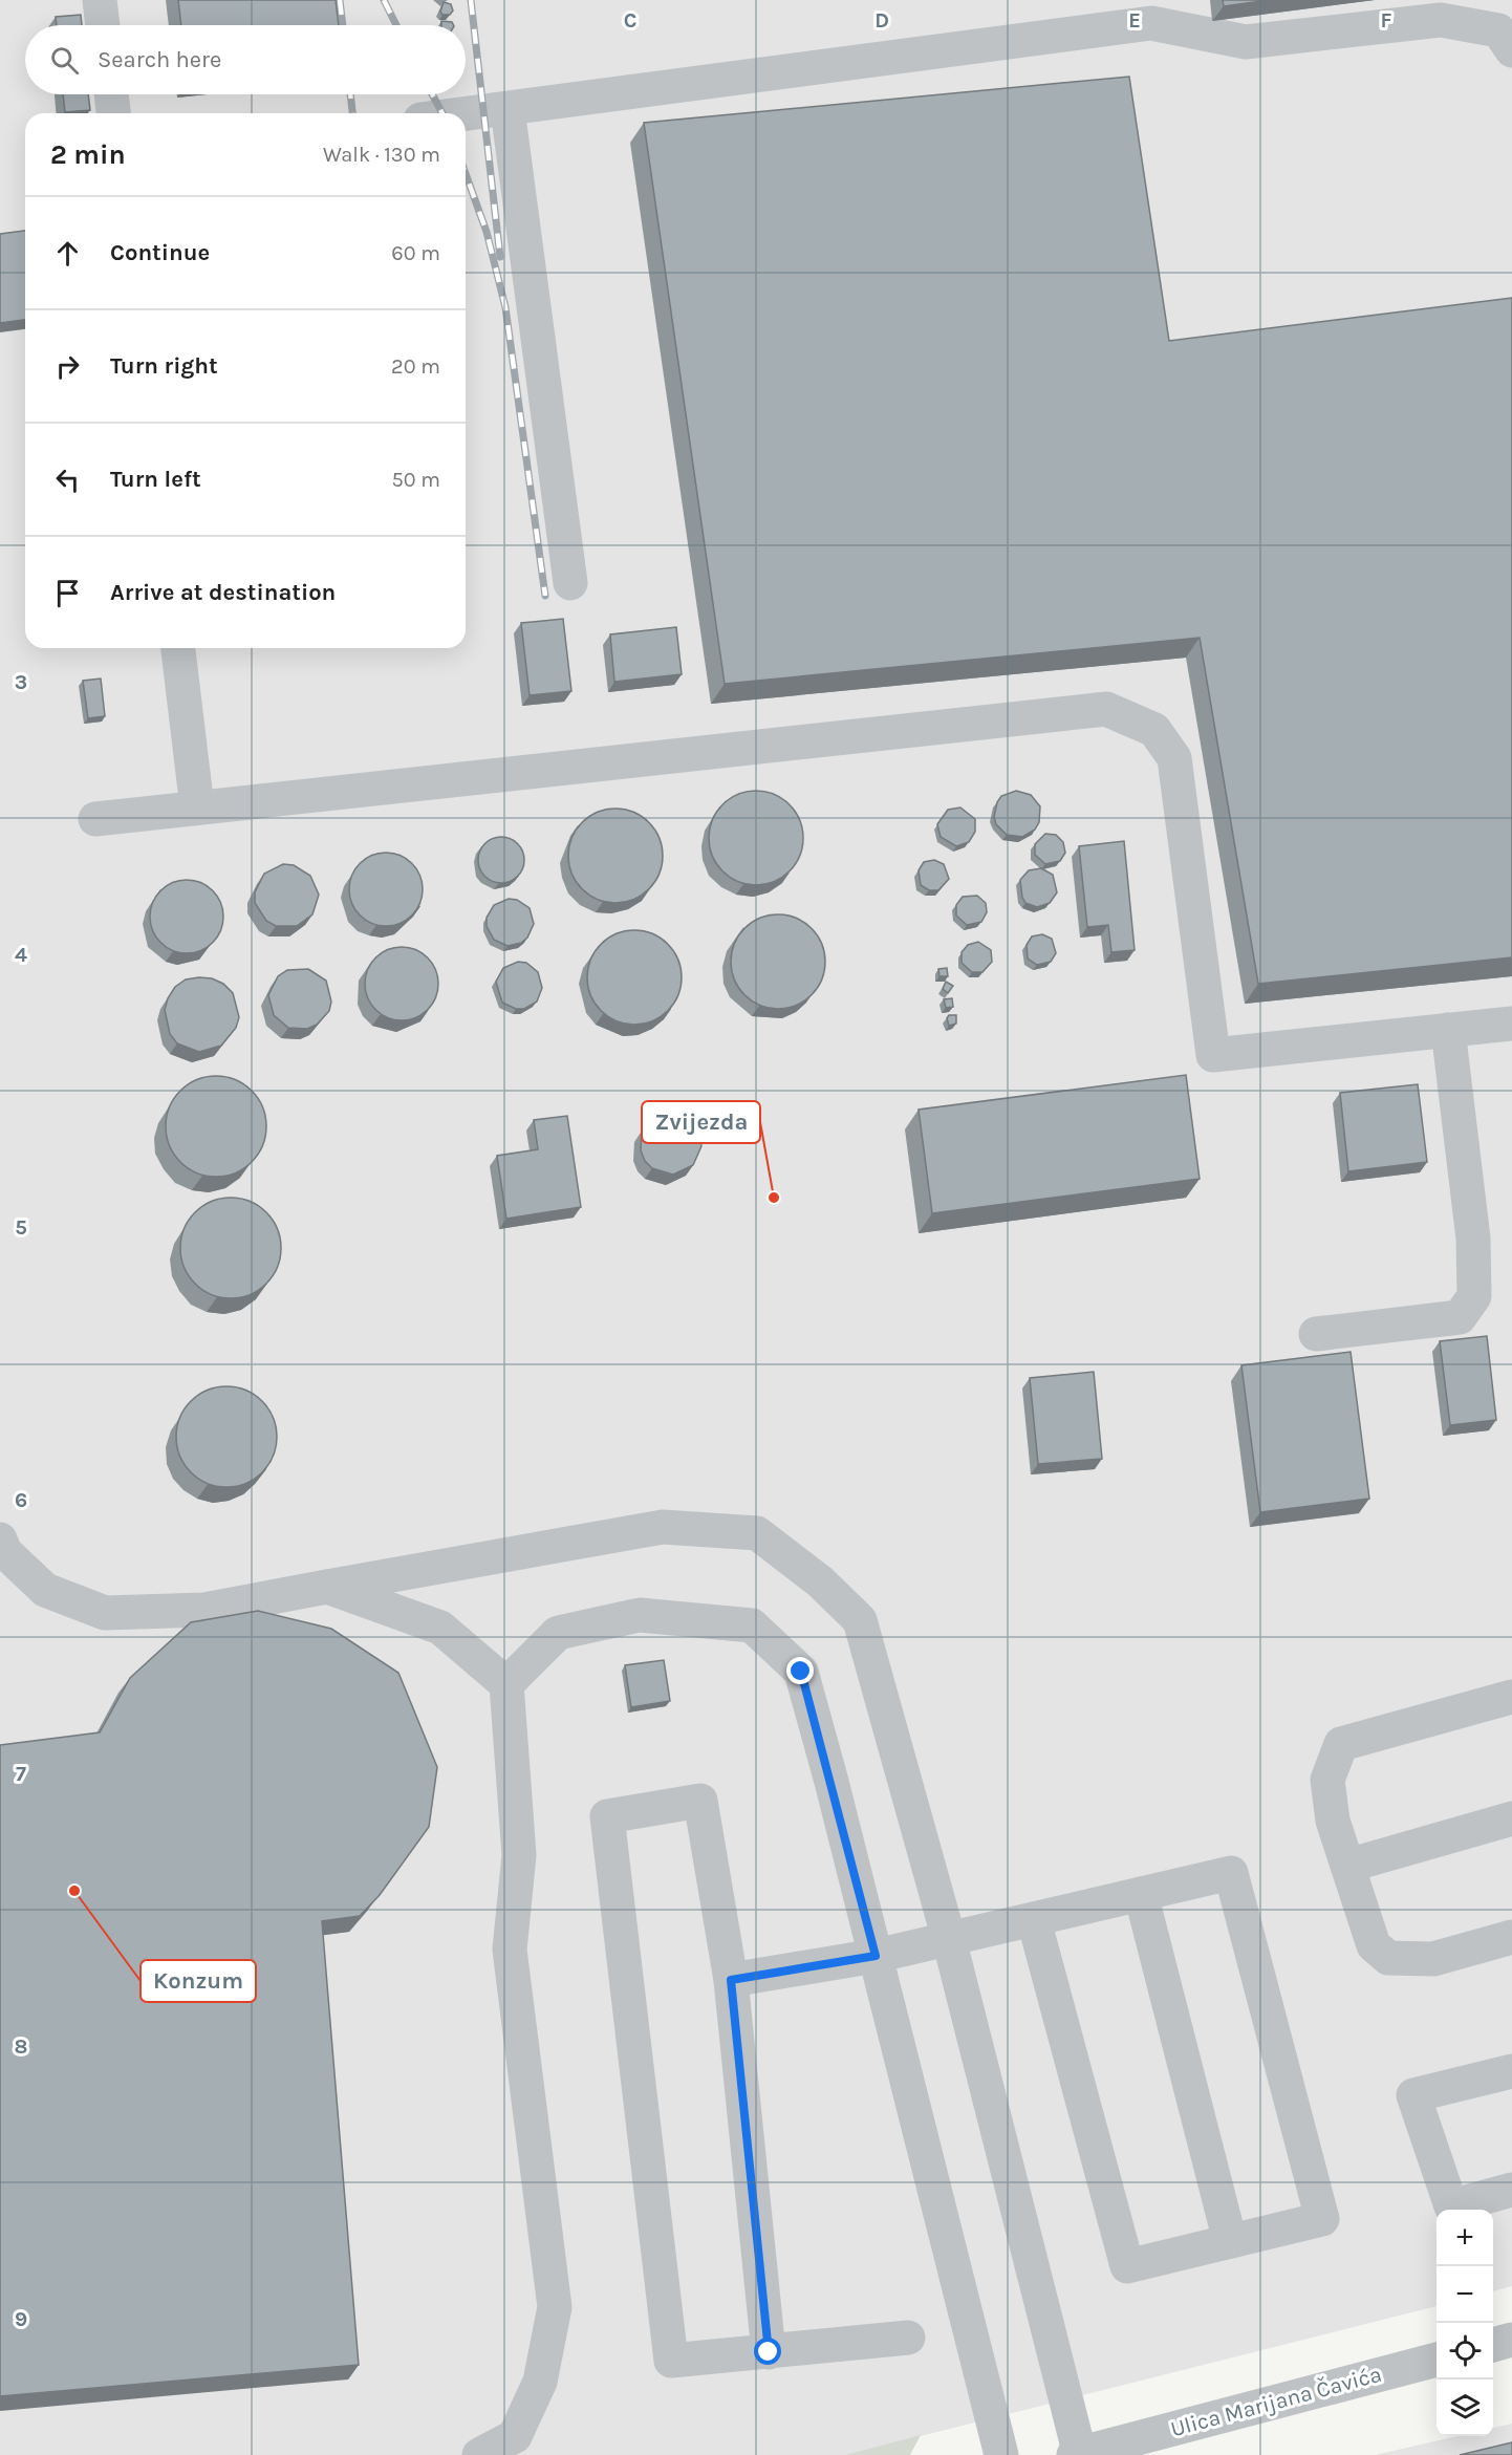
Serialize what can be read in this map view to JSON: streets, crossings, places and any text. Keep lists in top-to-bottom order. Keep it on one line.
{"streets":{"street":["Ulica Marijana Čavića"]},"places":["Zvijezda","Konzum"],"page":{"search":"Search here","heading":["2 min","Walk · 130 m"],"list":[["Continue","60 m"],["Turn right","20 m"],["Turn left","50 m"],"Arrive at destination"],"map_buttons":["+","−"]},"grid":{"columns":["C","D","E","F"],"rows":["3","4","5","6","7","8","9"]}}
